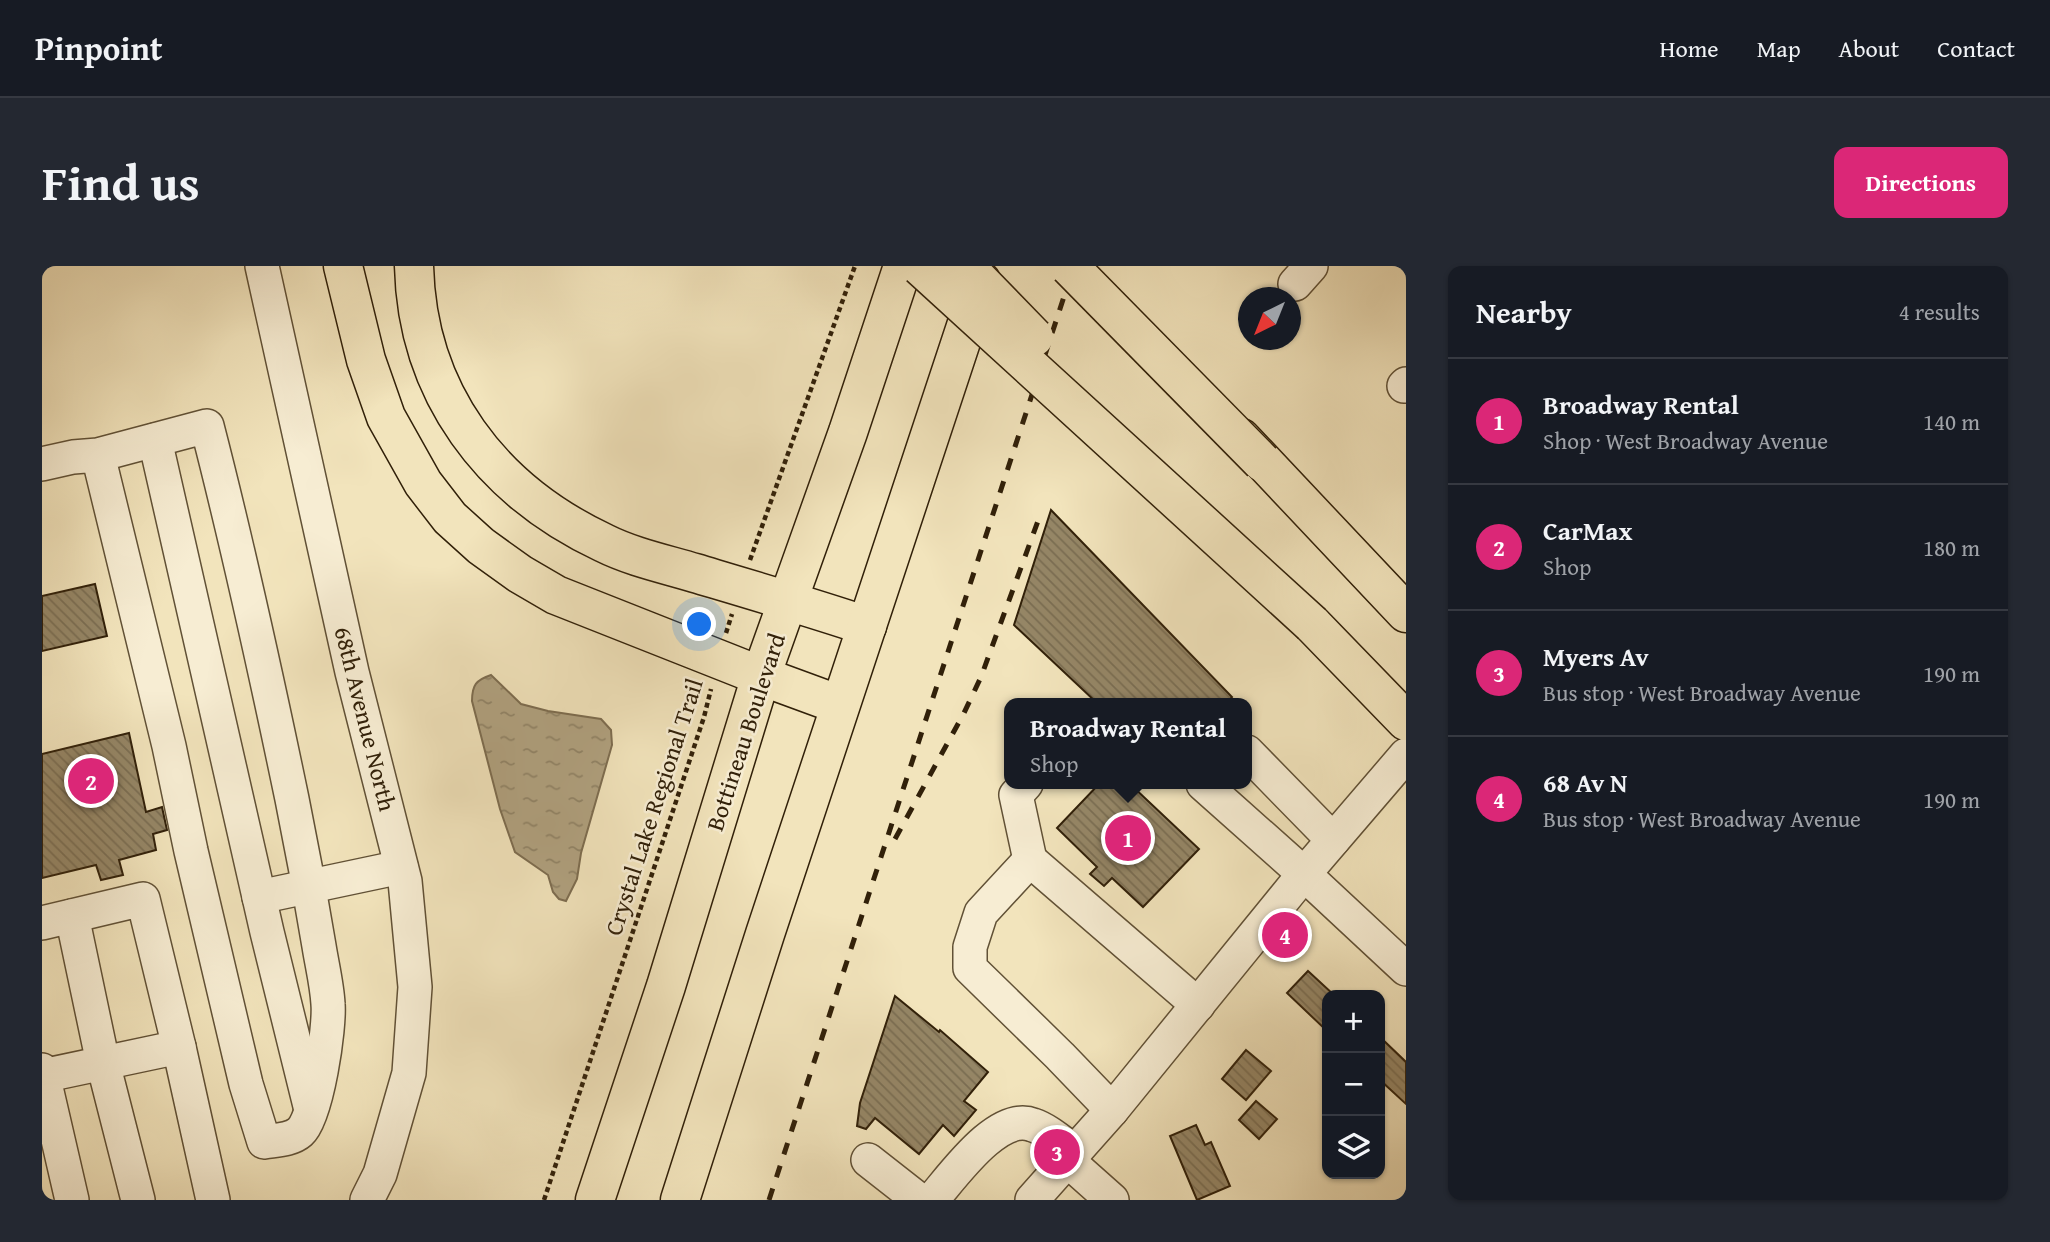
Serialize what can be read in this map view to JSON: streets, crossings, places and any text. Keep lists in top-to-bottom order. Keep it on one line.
{"streets":{"highway":["Bottineau Boulevard"],"street":["68th Avenue North"],"path":["Crystal Lake Regional Trail"]},"north":"bottom left","page":{"header":"Pinpoint","nav":["Home","Map","About","Contact"],"title":"Find us","buttons":"Directions","heading":["Nearby","4 results"],"list":[{"mark":"1","name":"Broadway Rental","note":"Shop · West Broadway Avenue","value":"140 m"},{"mark":"2","name":"CarMax","note":"Shop","value":"180 m"},{"mark":"3","name":"Myers Av","note":"Bus stop · West Broadway Avenue","value":"190 m"},{"mark":"4","name":"68 Av N","note":"Bus stop · West Broadway Avenue","value":"190 m"}],"popup":["Broadway Rental","Shop"],"pins":["2","1","4","3"],"map_buttons":["+","−"]}}
